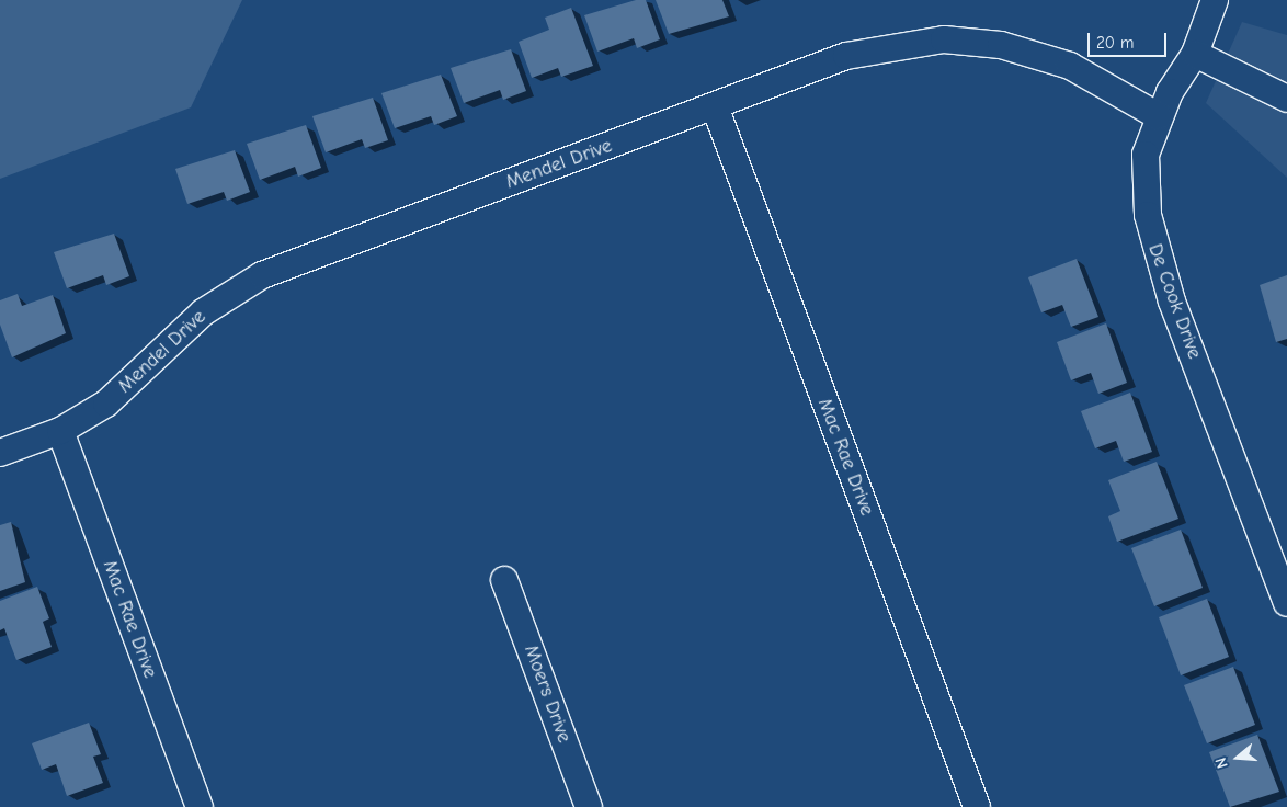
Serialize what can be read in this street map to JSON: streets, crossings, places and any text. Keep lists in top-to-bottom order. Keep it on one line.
{"streets":{"street":["Mendel Drive","De Cook Drive","Mac Rae Drive","Moers Drive"]},"crossings":[["Mendel Drive","De Cook Drive"],["Mendel Drive","Mac Rae Drive"]],"scale_bar":"20 m","north":"left"}
